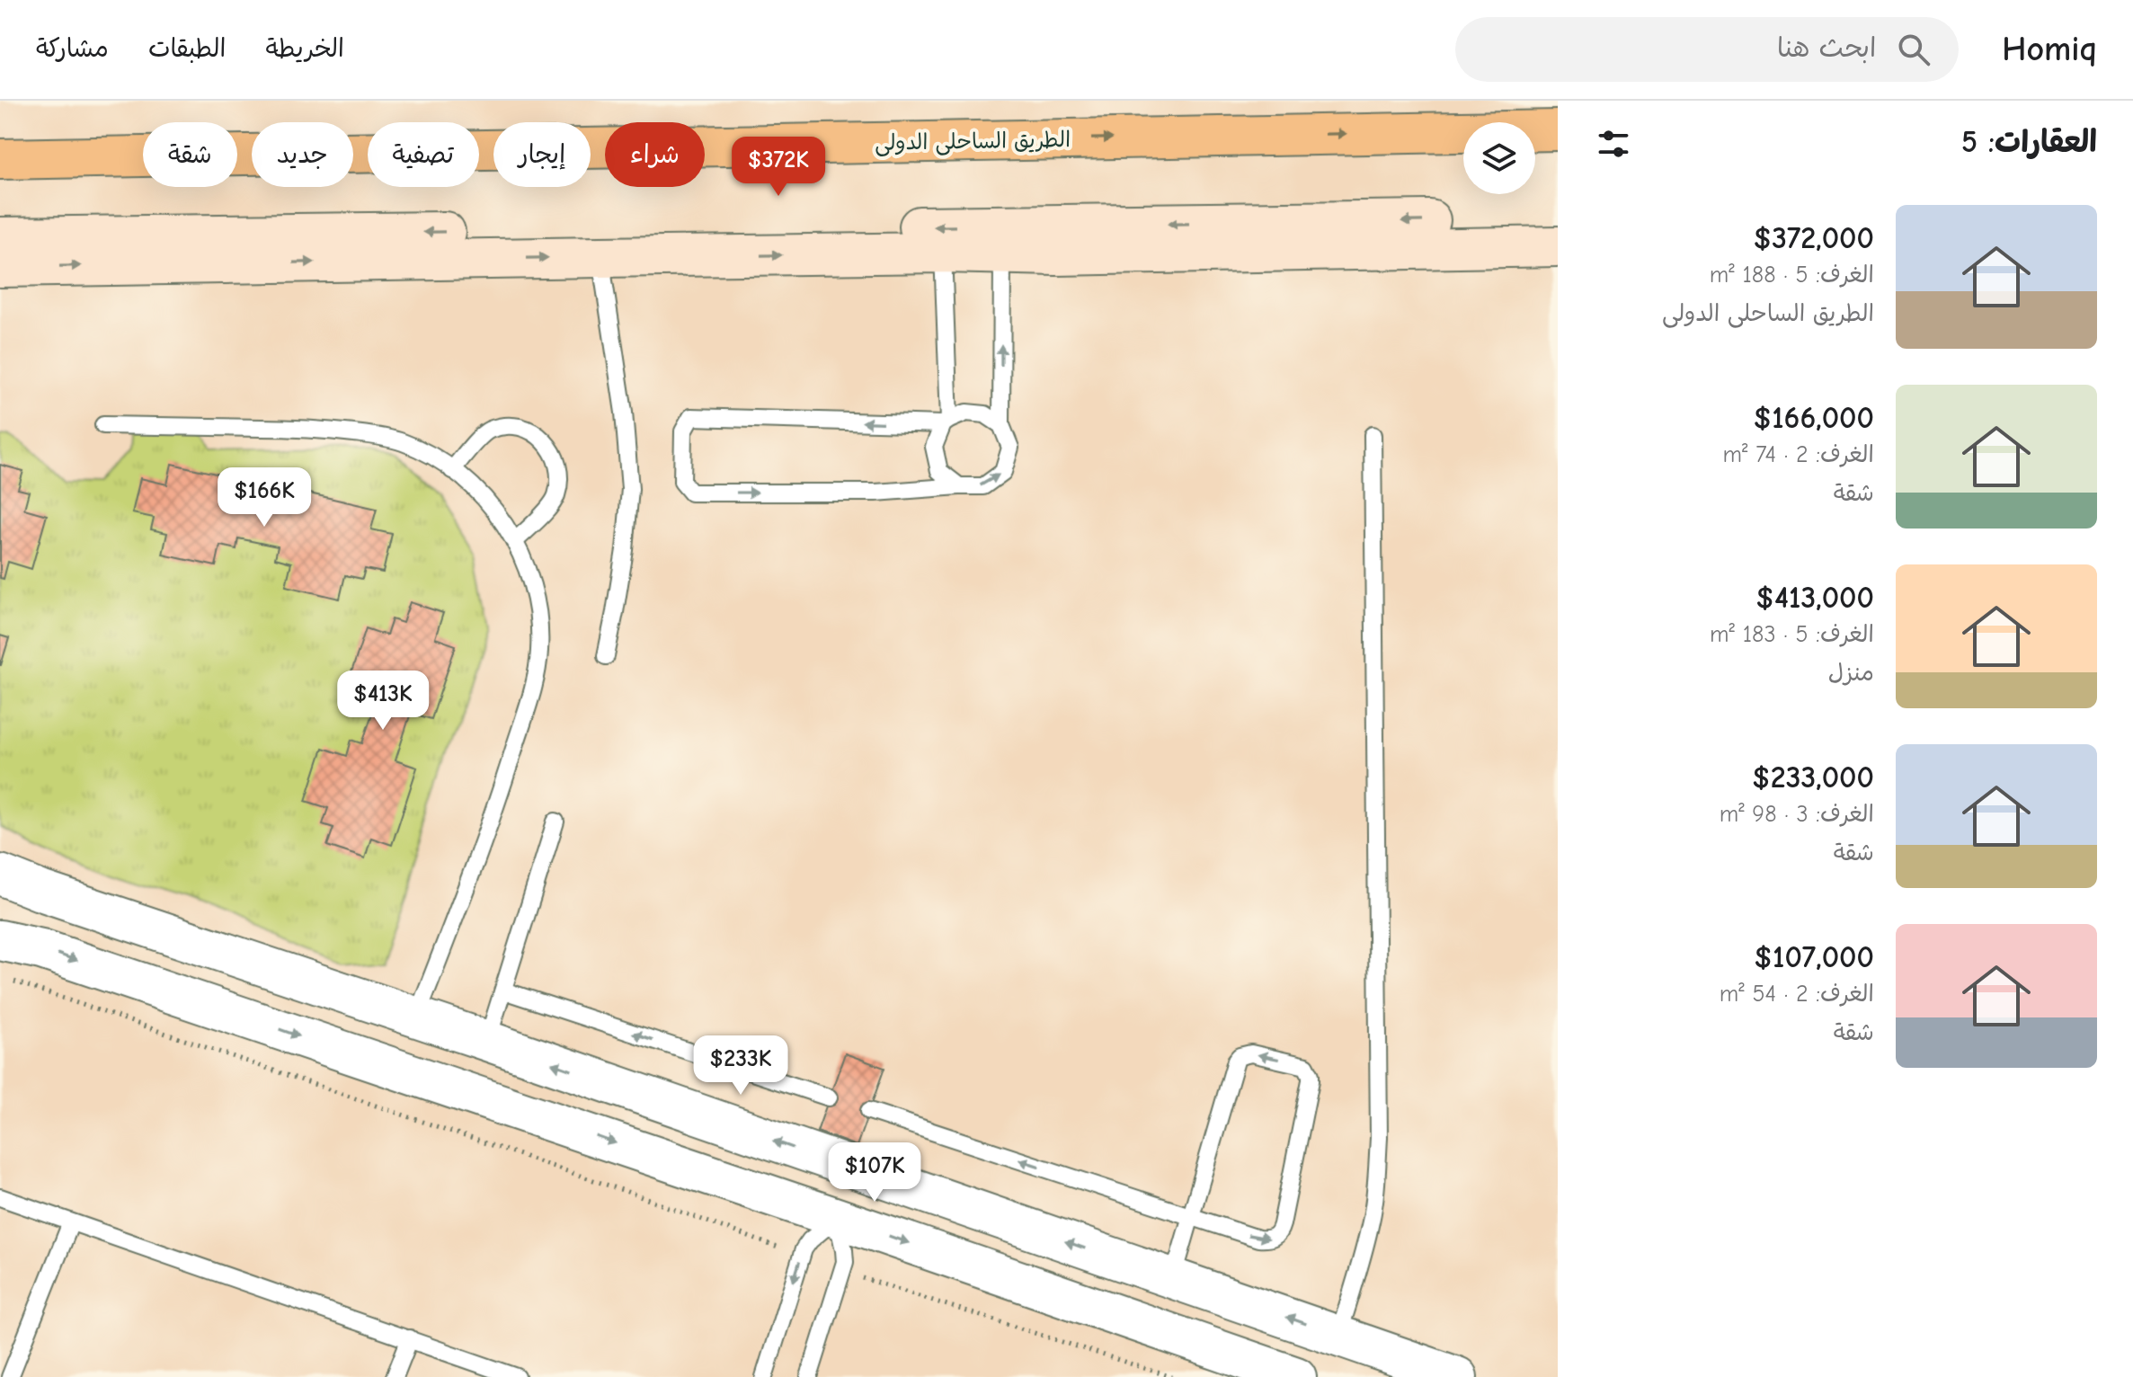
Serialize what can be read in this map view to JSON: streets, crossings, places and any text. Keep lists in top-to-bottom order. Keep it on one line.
{"streets":{"highway":["الطريق الساحلى الدولى"]},"one_way":["الطريق الساحلى الدولى"],"page":{"header":"Homiq","search":"ابحث هنا","nav":["الخريطة","الطبقات","مشاركة"],"heading":"العقارات: 5","chip":["شراء","إيجار","تصفية","جديد","شقة"],"price":["$372K","$166K","$413K","$233K","$107K"],"list":[{"name":"$372,000","note":"الغرف: 5 · 188 m² · الطريق الساحلى الدولى"},{"name":"$166,000","note":"الغرف: 2 · 74 m² · شقة"},{"name":"$413,000","note":"الغرف: 5 · 183 m² · منزل"},{"name":"$233,000","note":"الغرف: 3 · 98 m² · شقة"},{"name":"$107,000","note":"الغرف: 2 · 54 m² · شقة"}]}}
